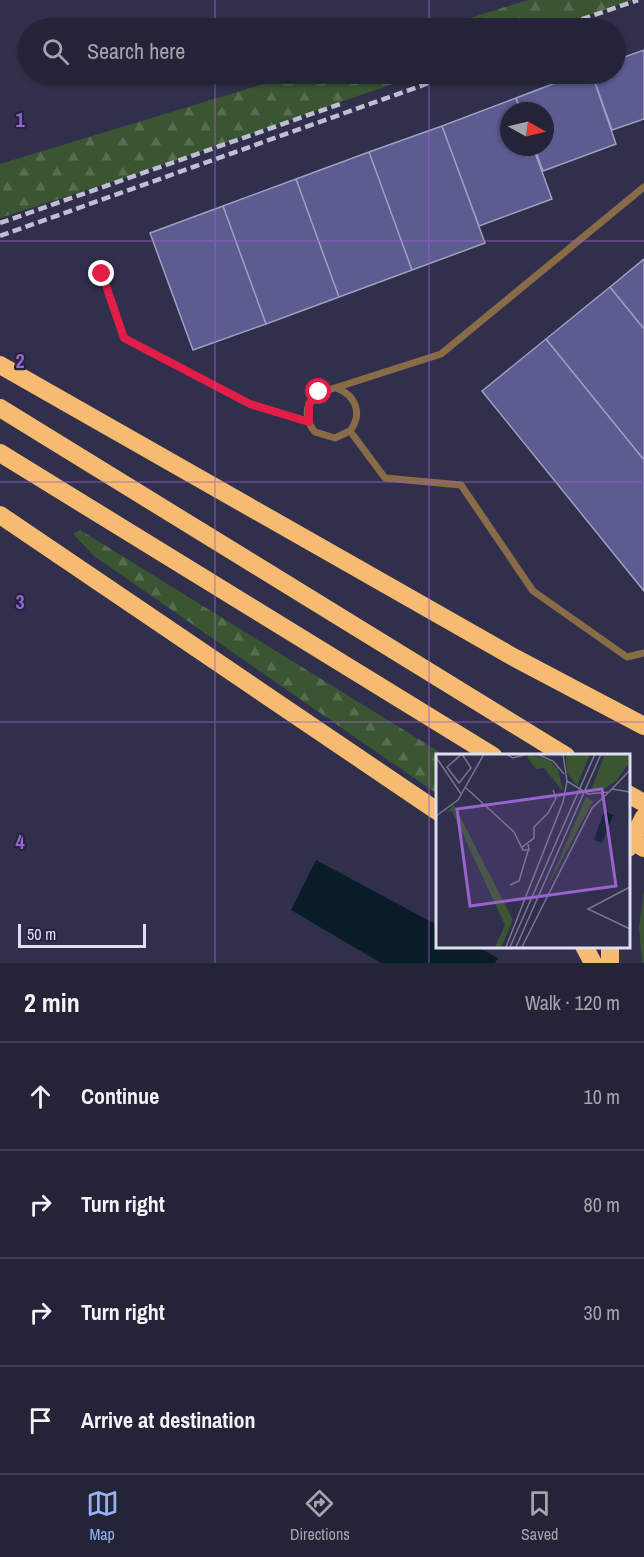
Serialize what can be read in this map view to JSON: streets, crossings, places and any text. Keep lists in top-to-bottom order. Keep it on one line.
{"scale_bar":"50 m","north":"right","page":{"search":"Search here","scale":"50 m","heading":["2 min","Walk · 120 m"],"list":[["Continue","10 m"],["Turn right","80 m"],["Turn right","30 m"],"Arrive at destination"],"nav":["Map","Directions","Saved"]},"grid":{"rows":["1","2","3","4"]}}
